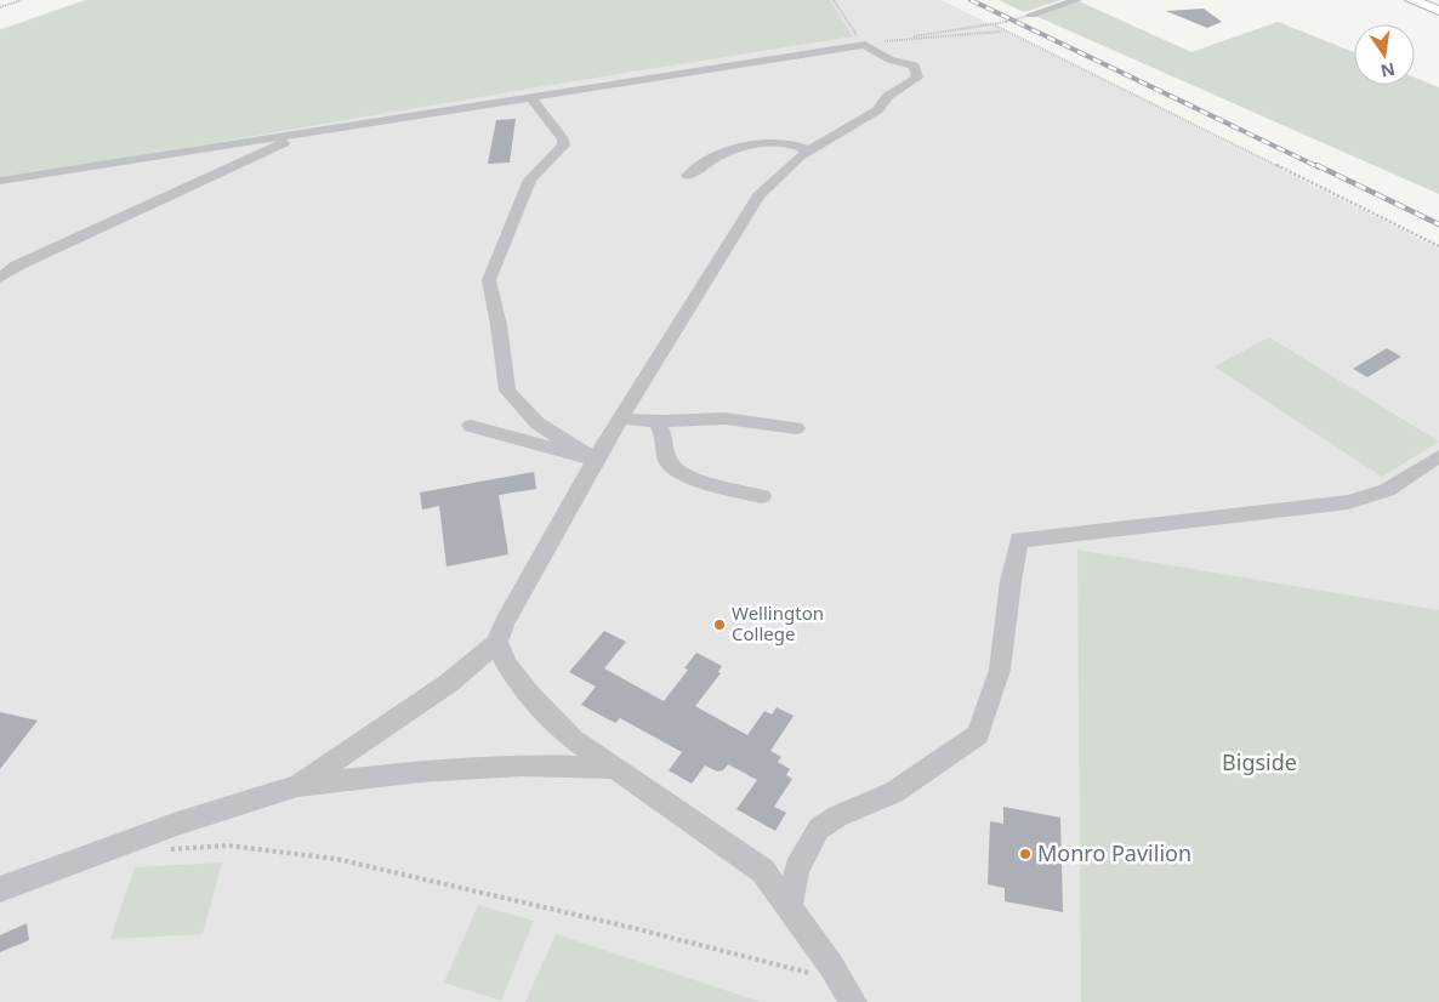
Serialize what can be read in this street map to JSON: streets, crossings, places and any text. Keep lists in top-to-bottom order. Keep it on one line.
{"parks":["Bigside"],"places":["Wellington College","Monro Pavilion"],"north":"bottom"}
